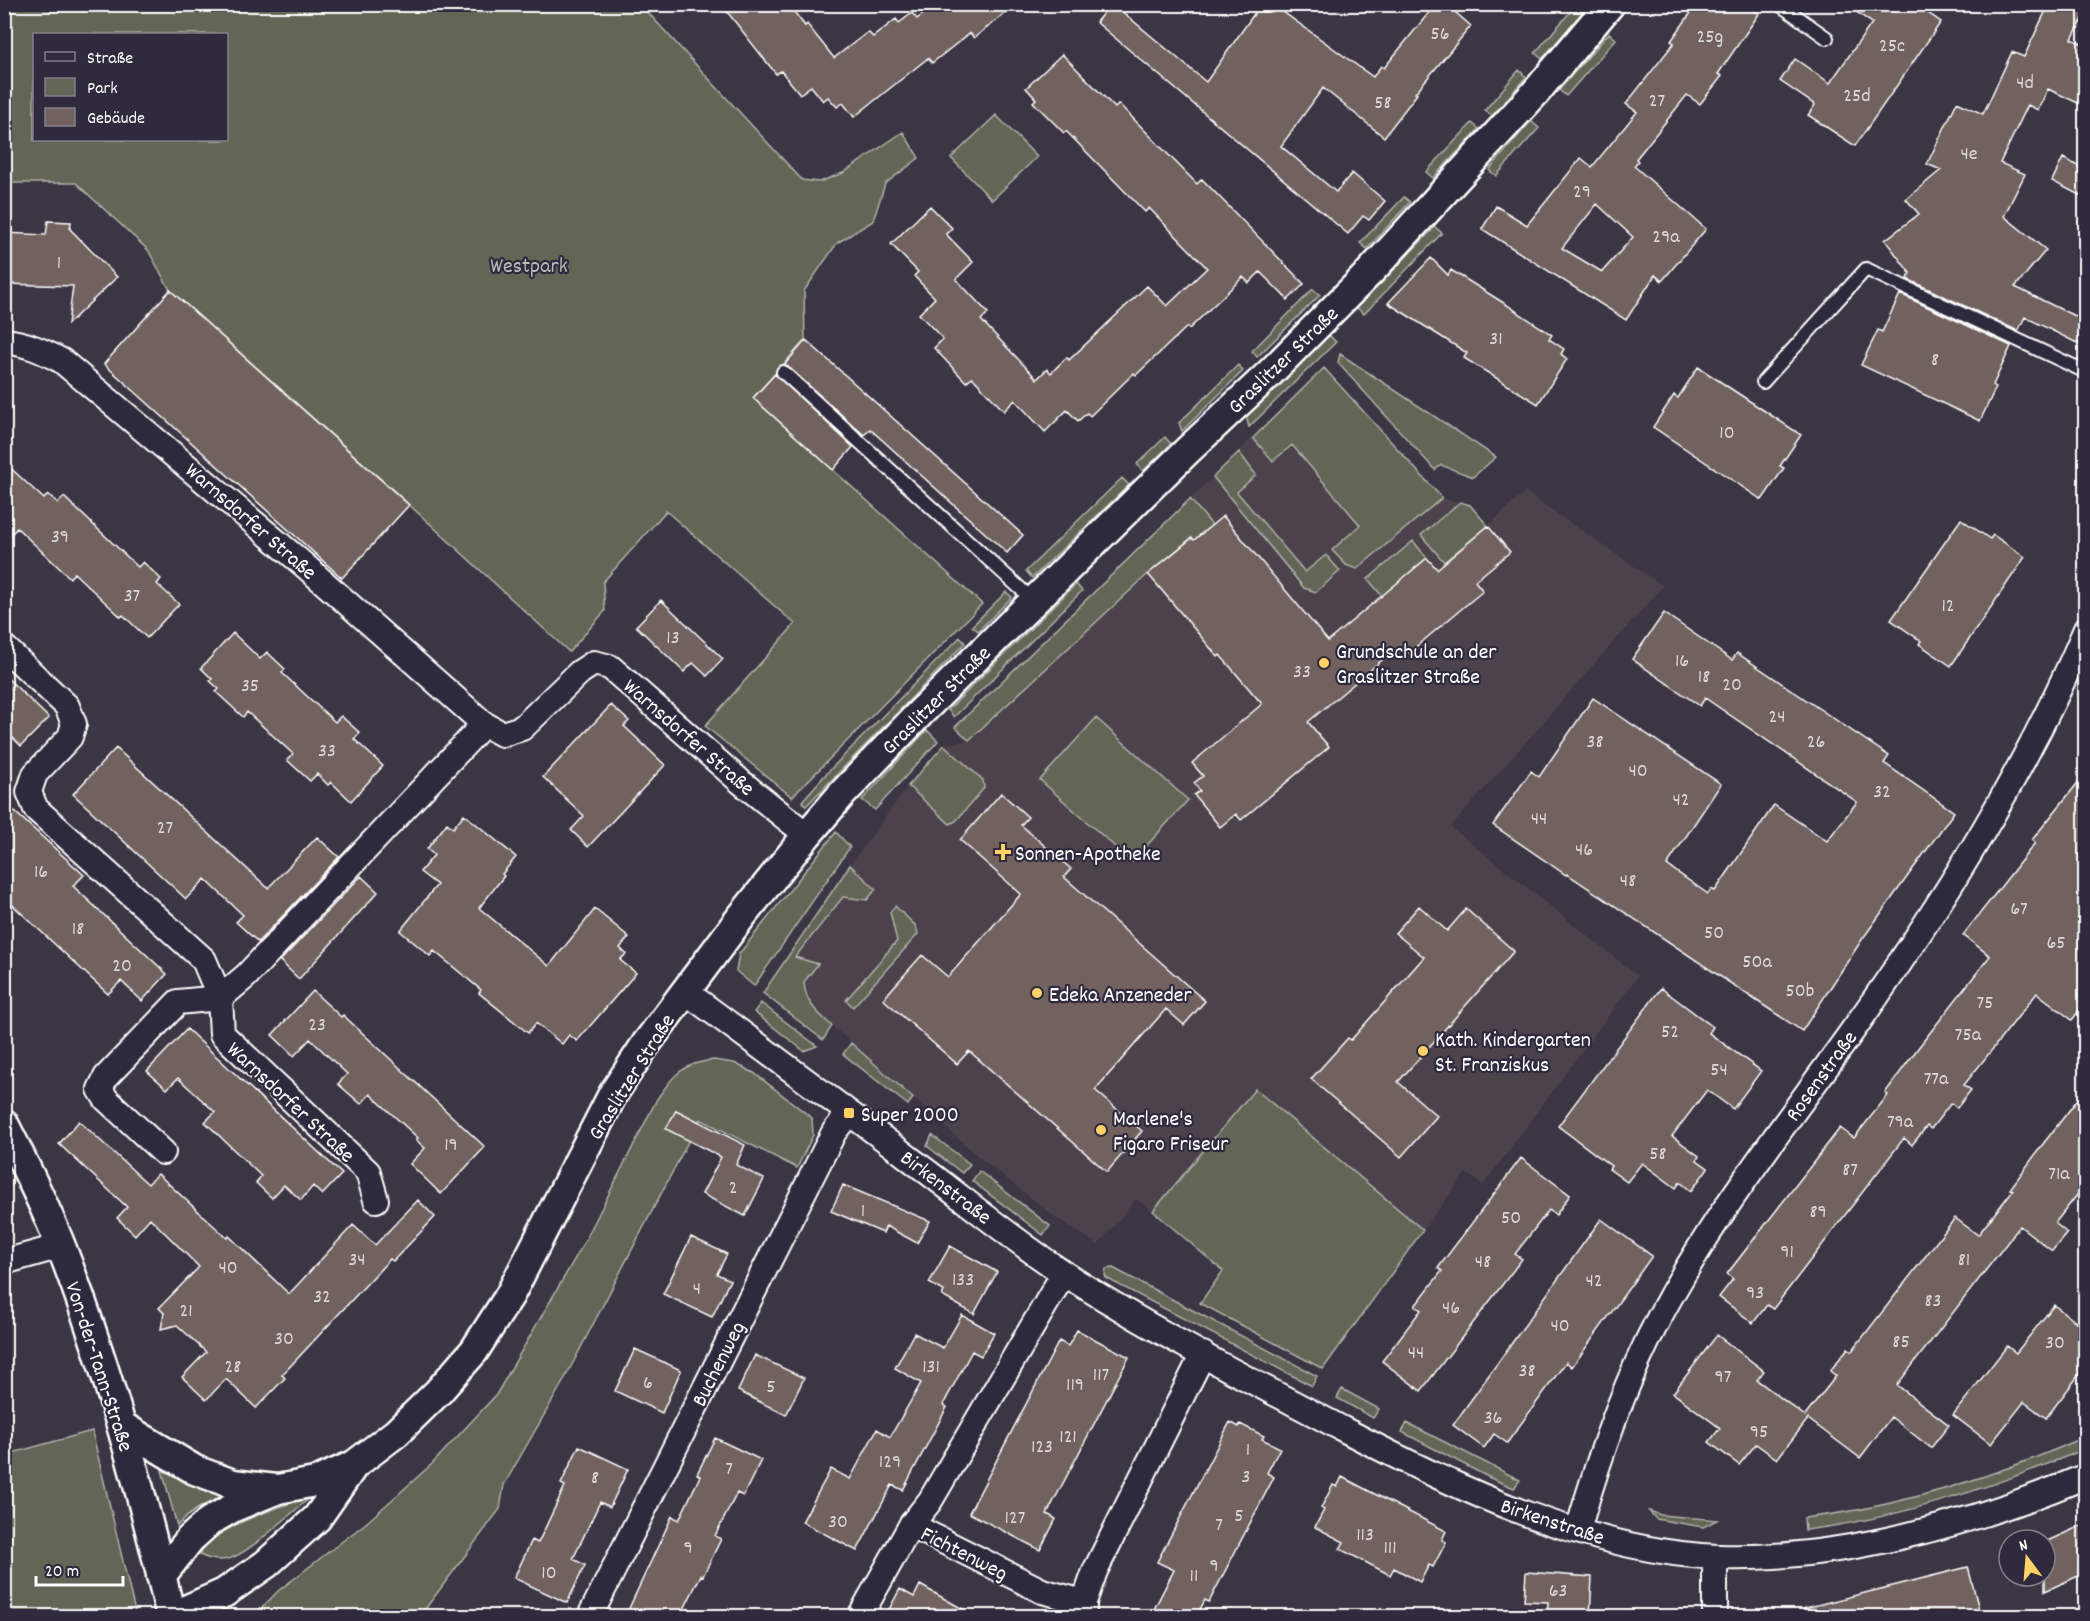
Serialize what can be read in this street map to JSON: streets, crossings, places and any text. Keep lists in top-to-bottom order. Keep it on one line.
{"streets":{"street":["Graslitzer Straße","Warnsdorfer Straße","Rosenstraße","Birkenstraße","Buchenweg","Von-der-Tann-Straße","Fichtenweg"]},"crossings":[["Graslitzer Straße","Warnsdorfer Straße"],["Graslitzer Straße","Birkenstraße"],["Graslitzer Straße","Von-der-Tann-Straße"],["Rosenstraße","Birkenstraße"],["Birkenstraße","Buchenweg"],["Birkenstraße","Fichtenweg"]],"parks":["Westpark"],"places":{"other":["Grundschule an der Graslitzer Straße","Edeka Anzeneder","Kath. Kindergarten St. Franziskus","Marlene's Figaro Friseur"],"health":["Sonnen-Apotheke"],"transit":["Super 2000"]},"house_numbers":["56","25g","25c","4d","25d","27","58","4e","29","29a","1","31","8","10","39","37","12","13","16","33","18","20","35","24","38","26","33","40","32","42","44","27","46","16","48","67","18","50","65","50a","20","50b","75","23","52","75a","54","77a","79a","19","58","87","71a","2","1","89","50","91","34","81","48","40","133","42","4","93","32","83","46","21","40","30","85","30","44","28","131","38","117","97","6","119","5","36","95","121","123","1","129","7","3","8","5","127","30","7","113","9","111","9","10","11","63"],"legend":["Straße","Park","Gebäude"],"scale_bar":"20 m","north":"top"}
